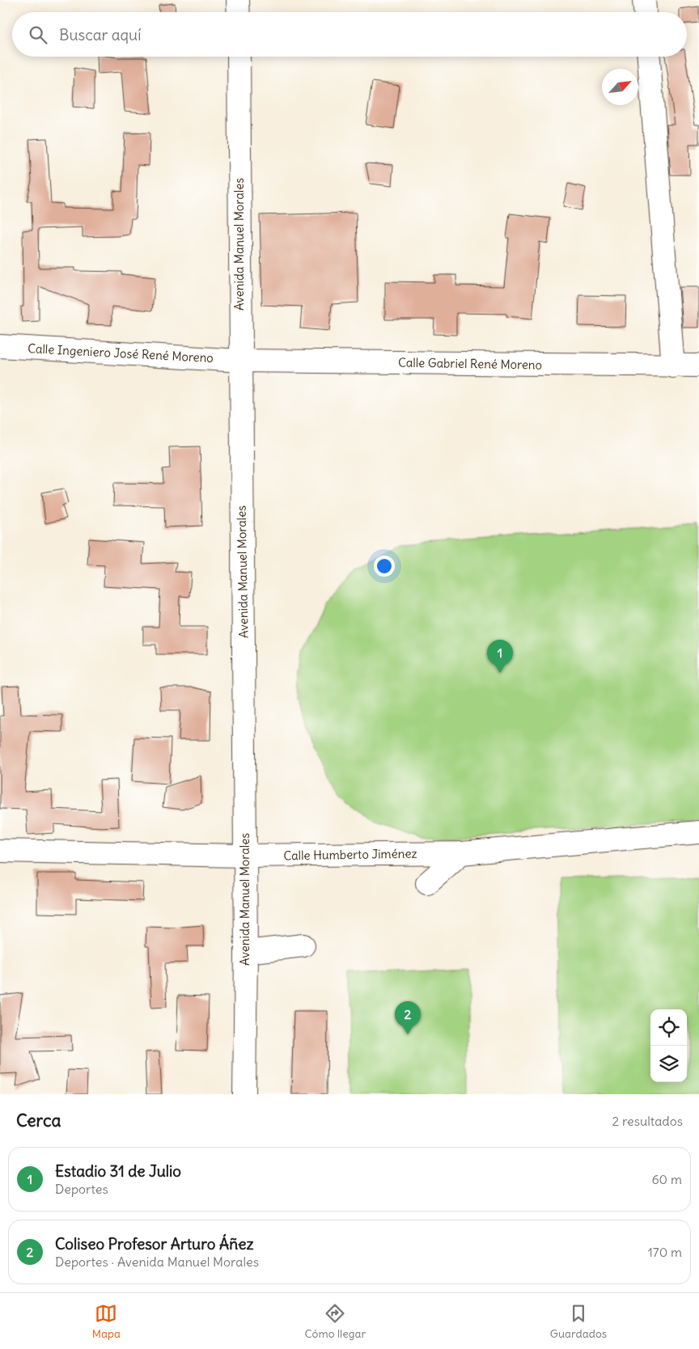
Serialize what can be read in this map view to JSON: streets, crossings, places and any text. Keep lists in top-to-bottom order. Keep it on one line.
{"streets":{"street":["Avenida Manuel Morales","Calle Ingeniero José René Moreno","Calle Gabriel René Moreno","Calle Humberto Jiménez"]},"crossings":[["Avenida Manuel Morales","Calle Ingeniero José René Moreno"],["Avenida Manuel Morales","Calle Gabriel René Moreno"],["Avenida Manuel Morales","Calle Humberto Jiménez"],["Calle Ingeniero José René Moreno","Calle Gabriel René Moreno"]],"north":"top right","page":{"search":"Buscar aquí","pins":["1","2"],"heading":["Cerca","2 resultados"],"list":[{"mark":"1","name":"Estadio 31 de Julio","note":"Deportes","value":"60 m"},{"mark":"2","name":"Coliseo Profesor Arturo Áñez","note":"Deportes · Avenida Manuel Morales","value":"170 m"}],"nav":["Mapa","Cómo llegar","Guardados"]}}
